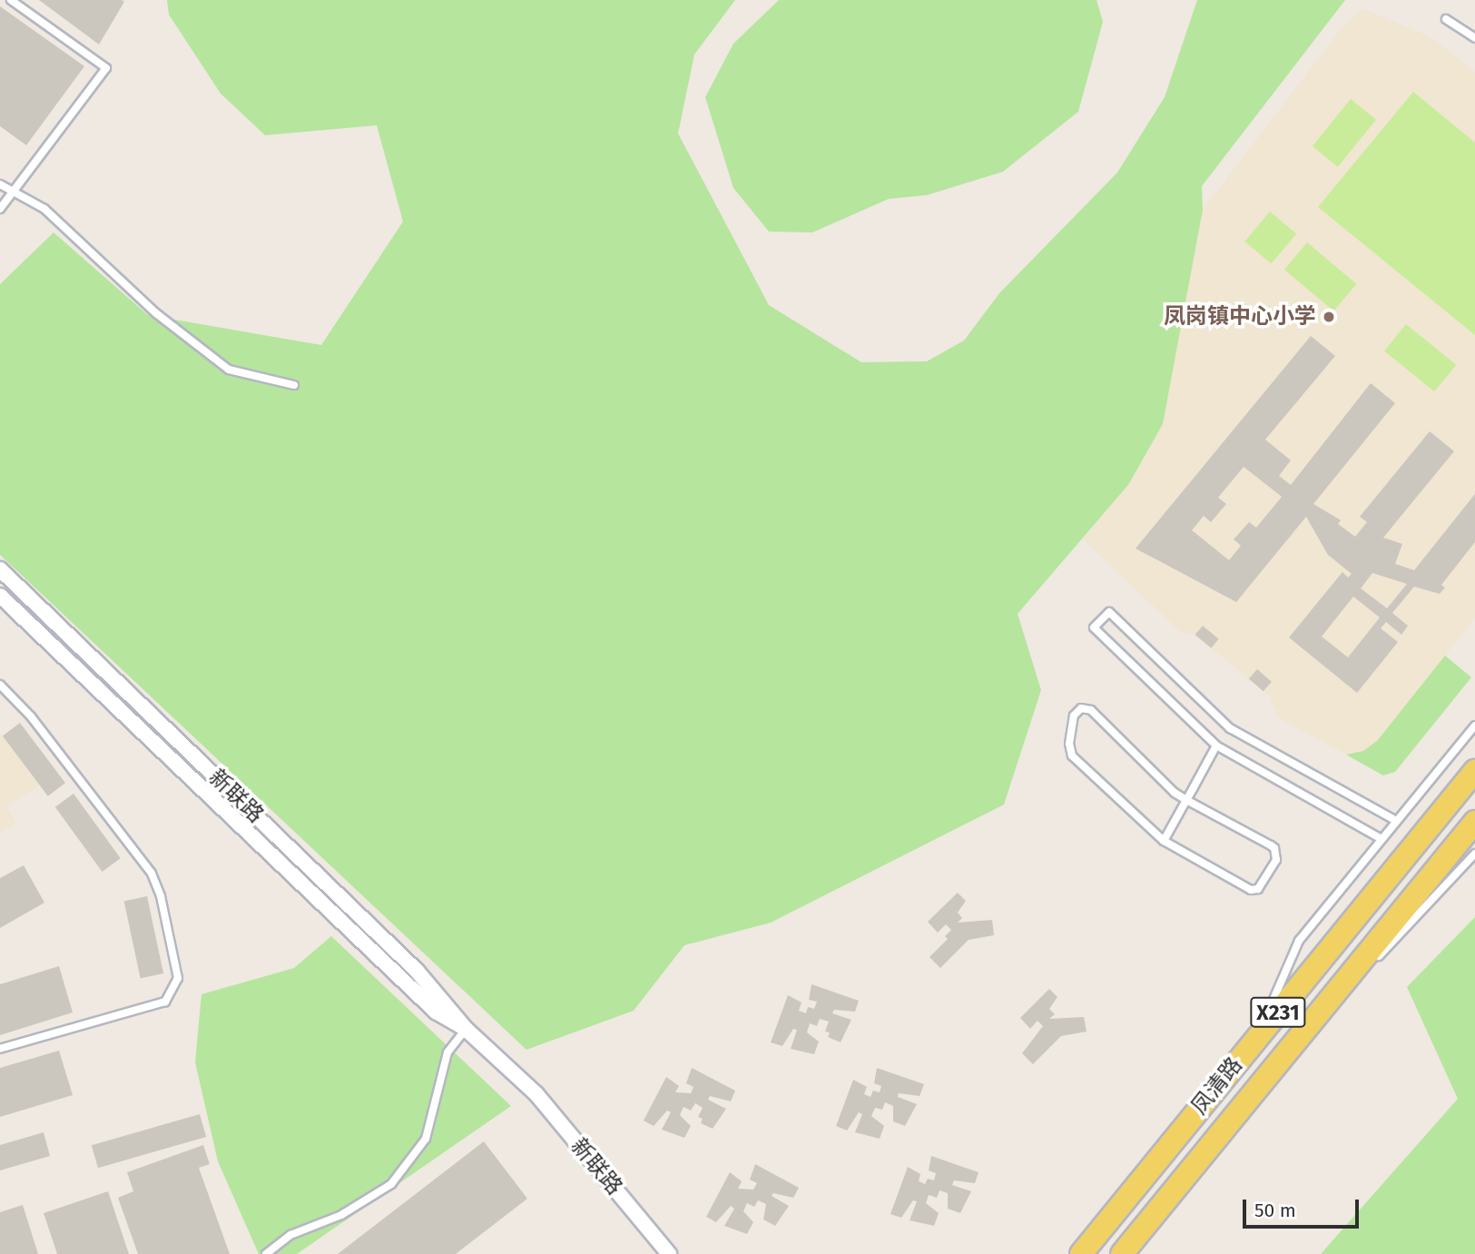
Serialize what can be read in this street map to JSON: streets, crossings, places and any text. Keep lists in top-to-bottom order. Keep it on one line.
{"streets":{"main road":["X231","凤清路"],"street":["新联路"]},"places":["凤岗镇中心小学"],"scale_bar":"50 m"}
